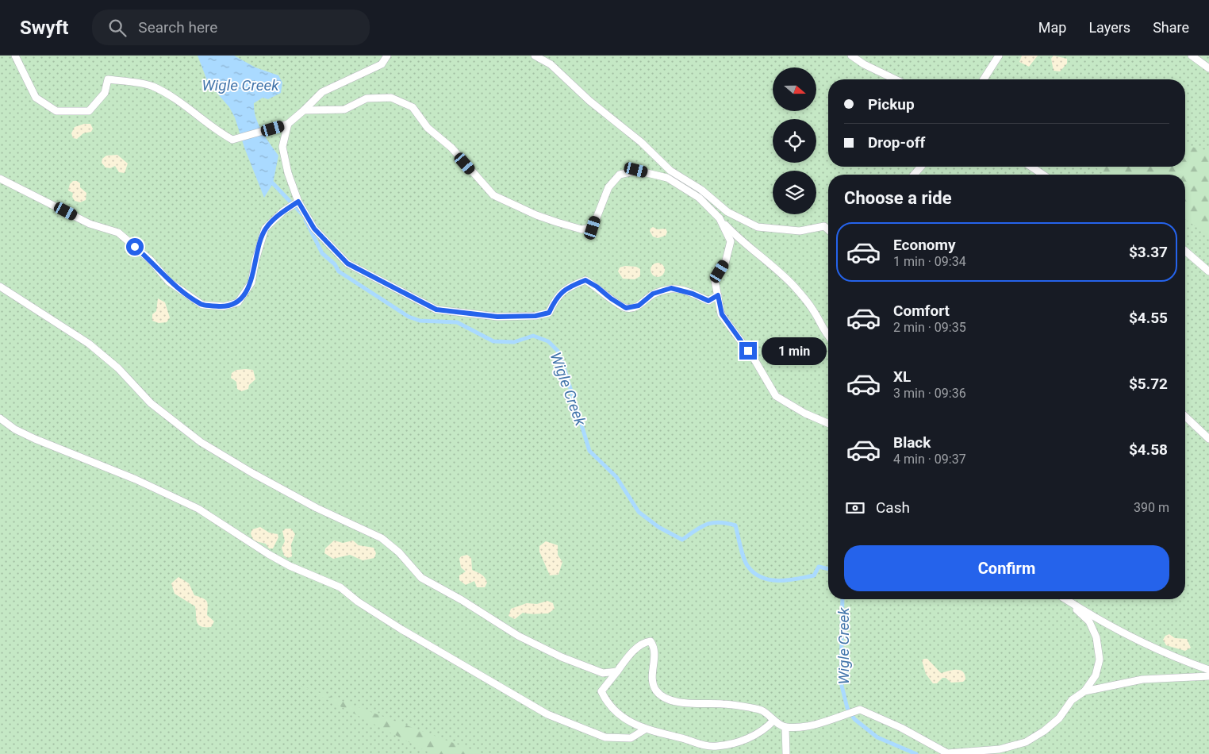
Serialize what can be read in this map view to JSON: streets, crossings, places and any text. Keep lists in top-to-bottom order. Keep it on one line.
{"water":["Wigle Creek"],"north":"right","page":{"header":"Swyft","search":"Search here","nav":["Map","Layers","Share"],"banner":["Pickup","Drop-off"],"heading":"Choose a ride","list":[{"name":"Economy","note":"1 min · 09:34","value":"$3.37"},{"name":"Comfort","note":"2 min · 09:35","value":"$4.55"},{"name":"XL","note":"3 min · 09:36","value":"$5.72"},{"name":"Black","note":"4 min · 09:37","value":"$4.58"}],"bubble":"1 min","pay":["Cash","390 m"],"buttons":"Confirm"}}
